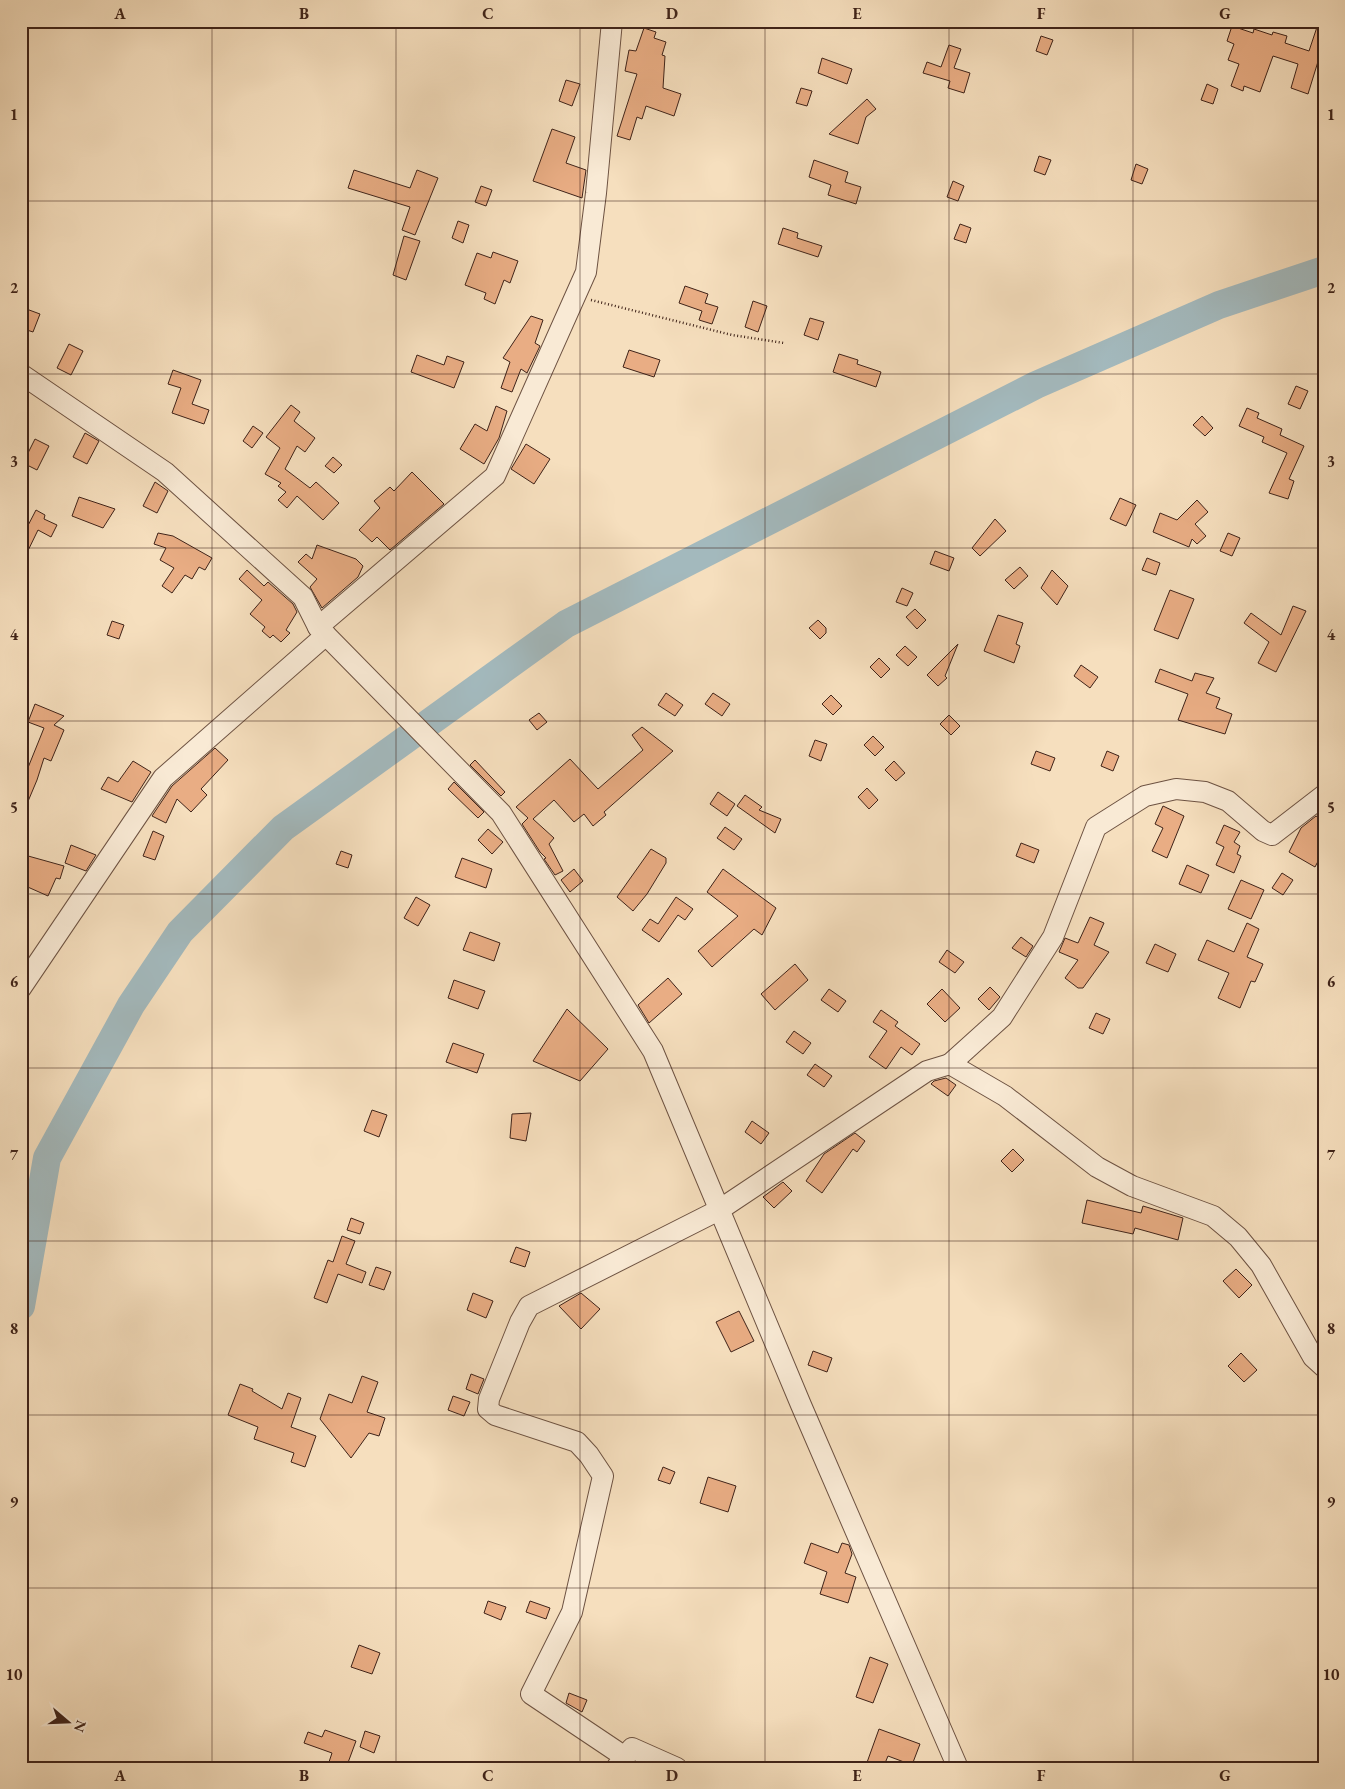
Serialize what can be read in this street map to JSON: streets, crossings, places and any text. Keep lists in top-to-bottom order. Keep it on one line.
{"north":"right","grid":{"columns":["A","B","C","D","E","F","G"],"rows":["1","2","3","4","5","6","7","8","9","10"]}}
